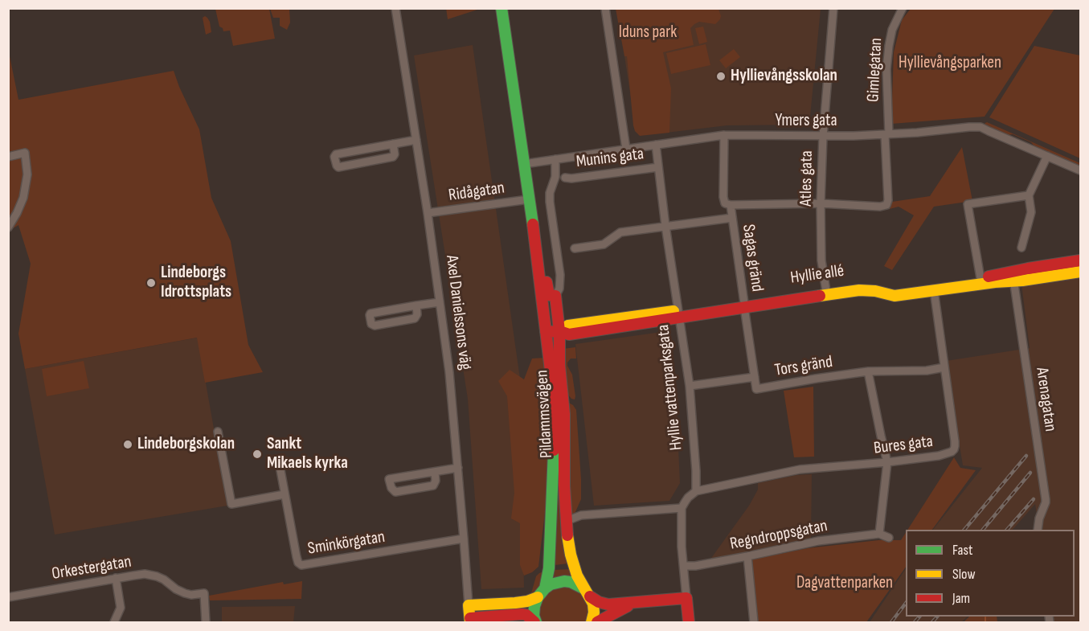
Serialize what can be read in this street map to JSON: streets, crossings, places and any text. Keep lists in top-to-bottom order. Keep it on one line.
{"streets":{"street":["Gimlegatan","Ymers gata","Munins gata","Atles gata","Ridågatan","Sagas gränd","Hyllie allé","Axel Danielssons väg","Tors gränd","Hyllie vattenparksgata","Arenagatan","Pildammsvägen","Bures gata","Regndroppsgatan","Sminkörgatan","Orkestergatan"]},"crossings":[["Gimlegatan","Ymers gata"],["Gimlegatan","Atles gata"],["Gimlegatan","Sagas gränd"],["Ymers gata","Atles gata"],["Ymers gata","Sagas gränd"],["Ymers gata","Hyllie vattenparksgata"],["Ymers gata","Pildammsvägen"],["Munins gata","Hyllie vattenparksgata"],["Atles gata","Sagas gränd"],["Atles gata","Hyllie allé"],["Ridågatan","Axel Danielssons väg"],["Ridågatan","Pildammsvägen"],["Sagas gränd","Hyllie allé"],["Sagas gränd","Tors gränd"],["Sagas gränd","Hyllie vattenparksgata"],["Hyllie allé","Tors gränd"],["Hyllie allé","Hyllie vattenparksgata"],["Hyllie allé","Arenagatan"],["Hyllie allé","Pildammsvägen"],["Hyllie allé","Bures gata"],["Axel Danielssons väg","Sminkörgatan"],["Tors gränd","Hyllie vattenparksgata"],["Hyllie vattenparksgata","Bures gata"]],"parks":["Iduns park","Hyllievångsparken","Dagvattenparken"],"places":["Hyllievångsskolan","Lindeborgs Idrottsplats","Lindeborgskolan","Sankt Mikaels kyrka"],"legend":["Fast","Slow","Jam"]}
